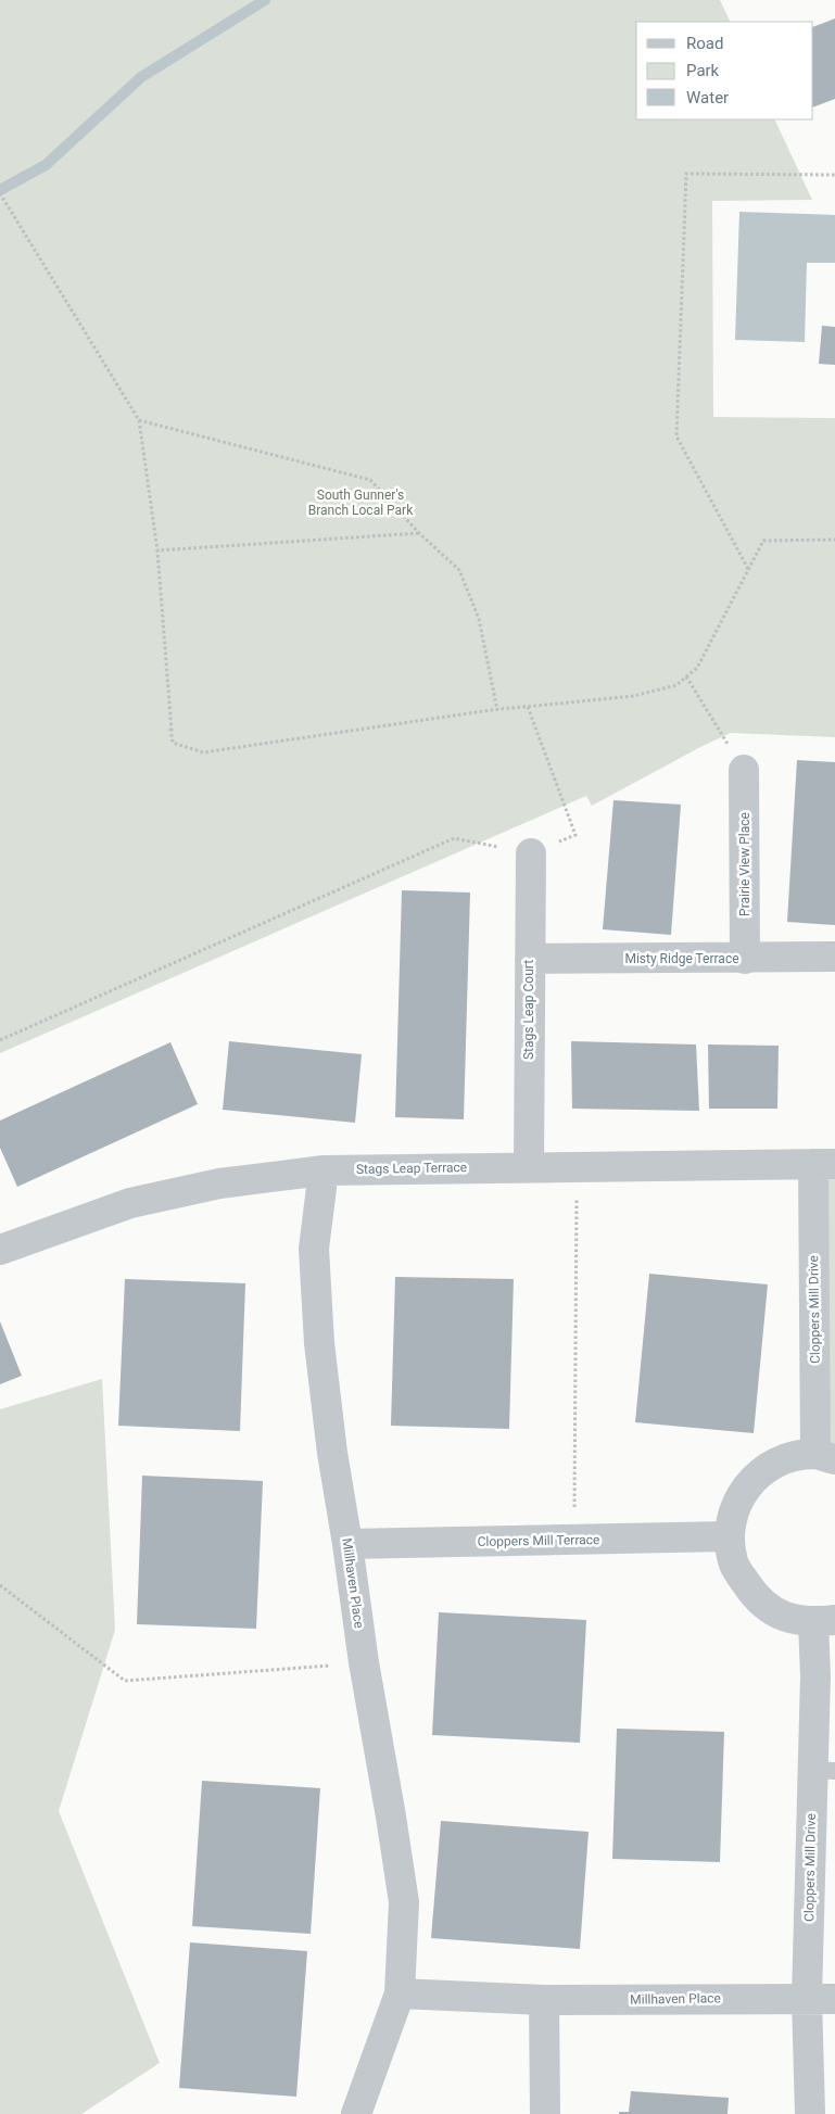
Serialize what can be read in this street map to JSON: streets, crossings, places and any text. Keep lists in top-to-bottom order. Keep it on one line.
{"streets":{"street":["Prairie View Place","Misty Ridge Terrace","Stags Leap Court","Stags Leap Terrace","Cloppers Mill Drive","Cloppers Mill Terrace","Millhaven Place"]},"crossings":[["Prairie View Place","Misty Ridge Terrace"],["Misty Ridge Terrace","Stags Leap Court"],["Stags Leap Court","Stags Leap Terrace"],["Stags Leap Terrace","Cloppers Mill Drive"],["Stags Leap Terrace","Millhaven Place"],["Cloppers Mill Drive","Millhaven Place"],["Cloppers Mill Terrace","Millhaven Place"]],"parks":["South Gunner's Branch Local Park"],"legend":["Road","Park","Water"]}
